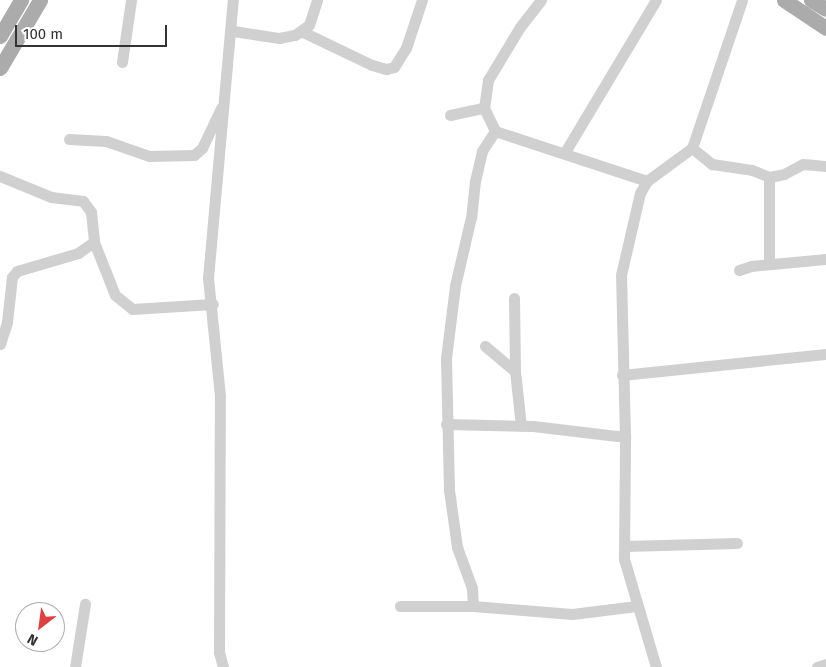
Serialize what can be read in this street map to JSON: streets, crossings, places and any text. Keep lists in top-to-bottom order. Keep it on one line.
{"scale_bar":"100 m","north":"bottom left"}
